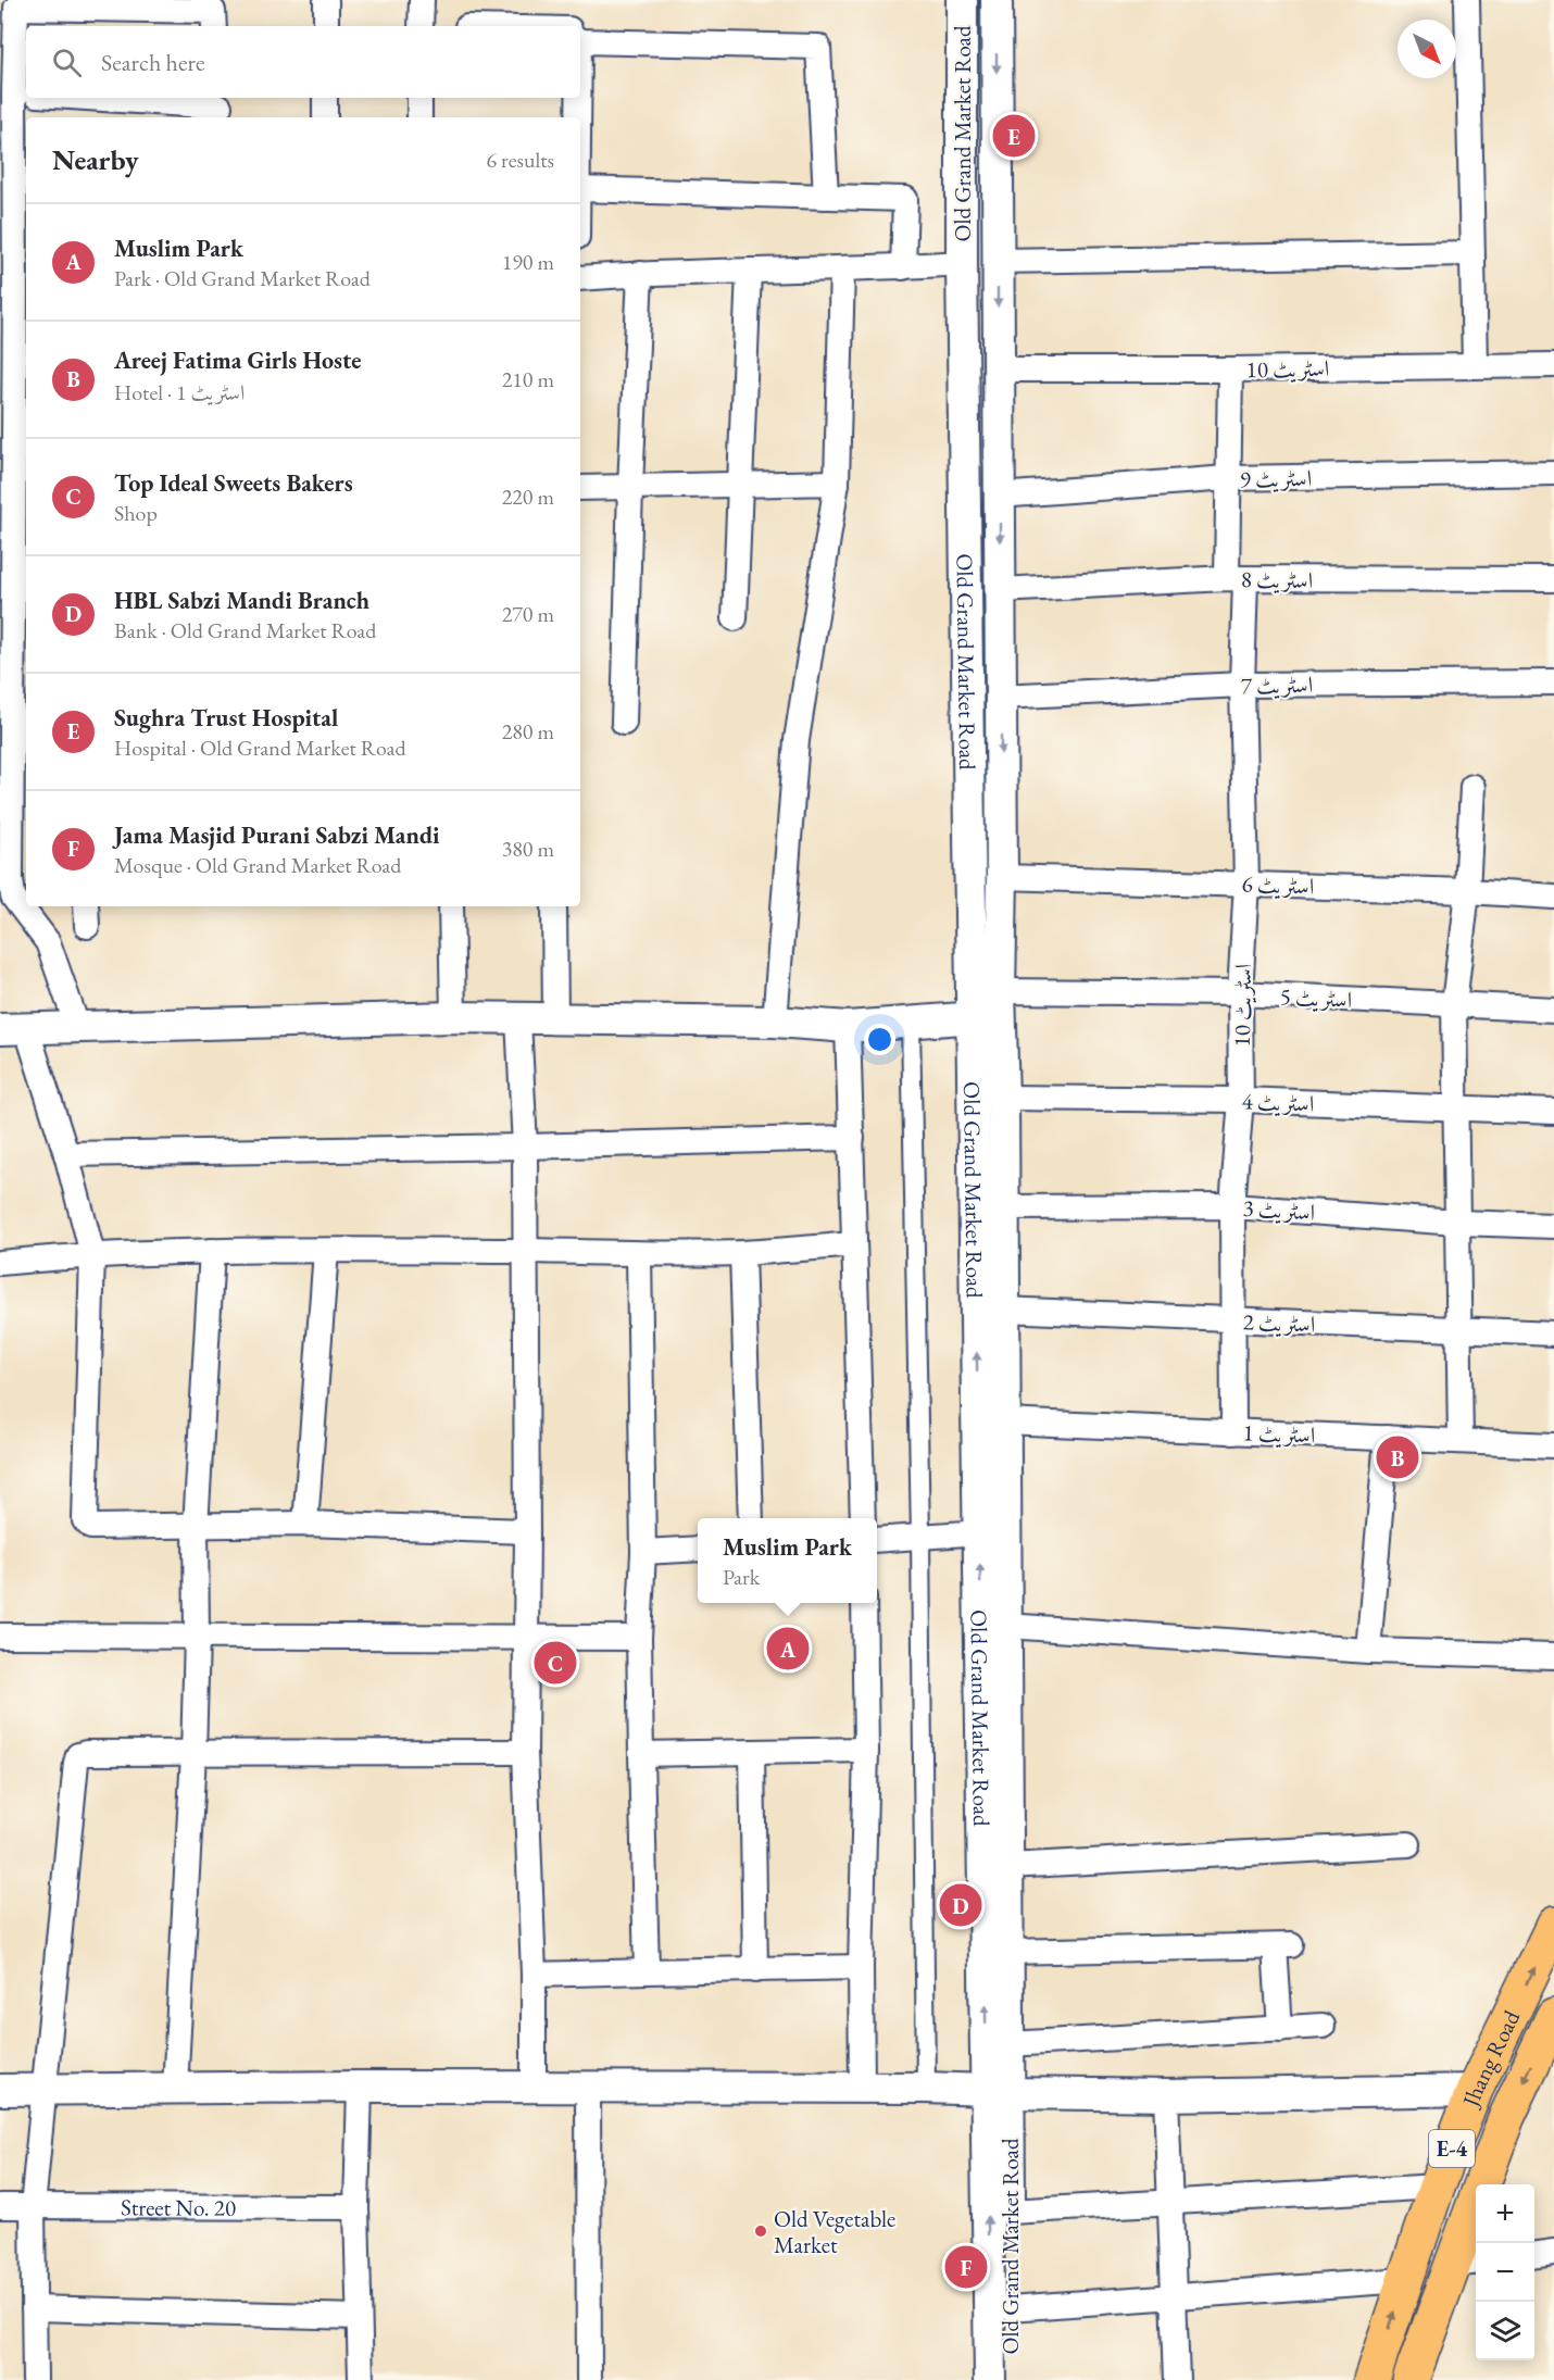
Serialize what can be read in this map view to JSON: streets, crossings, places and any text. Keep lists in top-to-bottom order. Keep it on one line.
{"streets":{"highway":["Jhang Road","E-4"],"street":["Old Grand Market Road","اسٹریٹ 10","اسٹریٹ 9","اسٹریٹ 8","اسٹریٹ 7","اسٹریٹ 6","اسٹریٹ 5","اسٹریٹ 4","اسٹریٹ 3","اسٹریٹ 2","اسٹریٹ 1","Street No. 20"]},"crossings":[["Old Grand Market Road","اسٹریٹ 9"],["Old Grand Market Road","اسٹریٹ 8"],["Old Grand Market Road","اسٹریٹ 7"],["Old Grand Market Road","اسٹریٹ 6"],["Old Grand Market Road","اسٹریٹ 5"],["Old Grand Market Road","اسٹریٹ 4"],["Old Grand Market Road","اسٹریٹ 3"],["Old Grand Market Road","اسٹریٹ 2"],["Old Grand Market Road","اسٹریٹ 1"],["اسٹریٹ 10","اسٹریٹ 9"],["اسٹریٹ 10","اسٹریٹ 8"],["اسٹریٹ 10","اسٹریٹ 7"],["اسٹریٹ 10","اسٹریٹ 6"],["اسٹریٹ 10","اسٹریٹ 5"],["اسٹریٹ 10","اسٹریٹ 4"],["اسٹریٹ 10","اسٹریٹ 3"],["اسٹریٹ 10","اسٹریٹ 2"],["اسٹریٹ 10","اسٹریٹ 1"]],"places":["Old Vegetable Market"],"north":"bottom right","page":{"search":"Search here","pins":["E","B","A","C","D","F"],"heading":["Nearby","6 results"],"list":[{"mark":"A","name":"Muslim Park","note":"Park · Old Grand Market Road","value":"190 m"},{"mark":"B","name":"Areej Fatima Girls Hoste","note":"Hotel · اسٹریٹ 1","value":"210 m"},{"mark":"C","name":"Top Ideal Sweets Bakers","note":"Shop","value":"220 m"},{"mark":"D","name":"HBL Sabzi Mandi Branch","note":"Bank · Old Grand Market Road","value":"270 m"},{"mark":"E","name":"Sughra Trust Hospital","note":"Hospital · Old Grand Market Road","value":"280 m"},{"mark":"F","name":"Jama Masjid Purani Sabzi Mandi","note":"Mosque · Old Grand Market Road","value":"380 m"}],"popup":["Muslim Park","Park"],"map_buttons":["+","−"]}}
